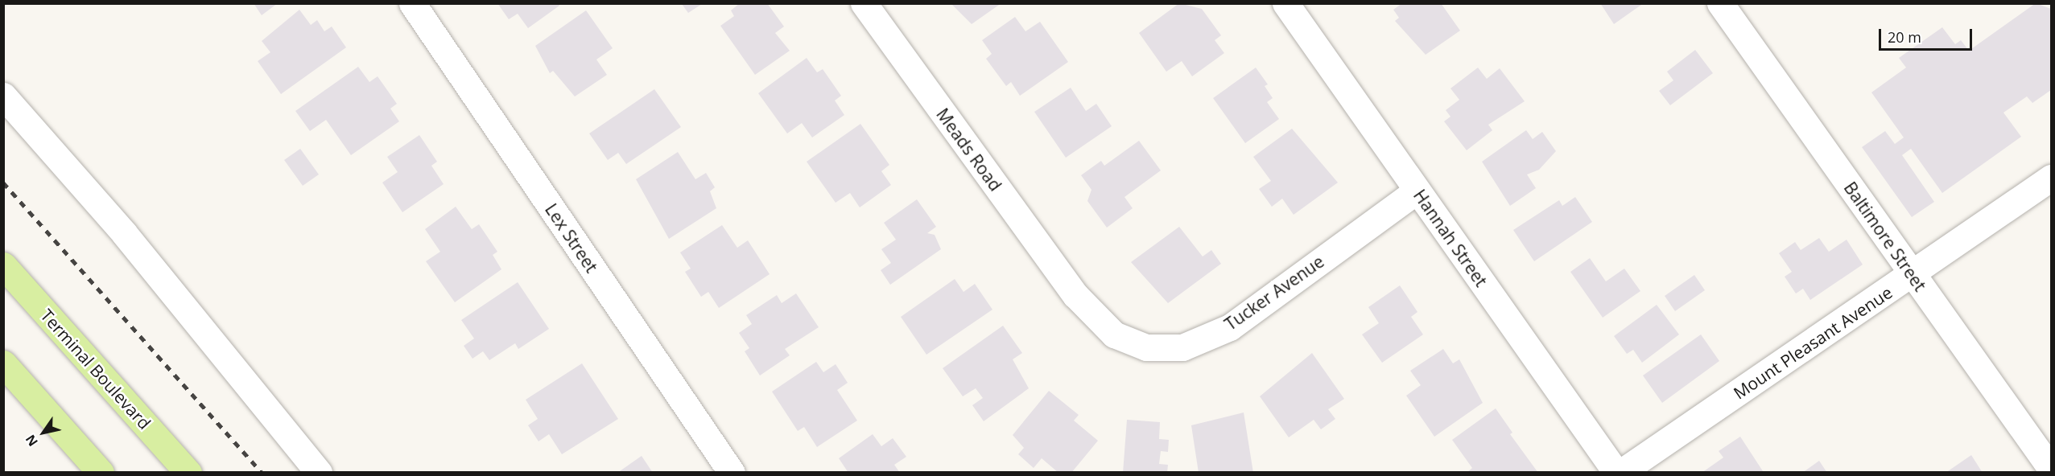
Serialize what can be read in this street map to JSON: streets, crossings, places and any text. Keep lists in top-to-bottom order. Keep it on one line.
{"streets":{"main road":["Terminal Boulevard"],"street":["Meads Road","Baltimore Street","Lex Street","Hannah Street","Tucker Avenue","Mount Pleasant Avenue"]},"crossings":[["Meads Road","Tucker Avenue"],["Baltimore Street","Mount Pleasant Avenue"],["Hannah Street","Tucker Avenue"],["Hannah Street","Mount Pleasant Avenue"]],"scale_bar":"20 m","north":"bottom left"}
